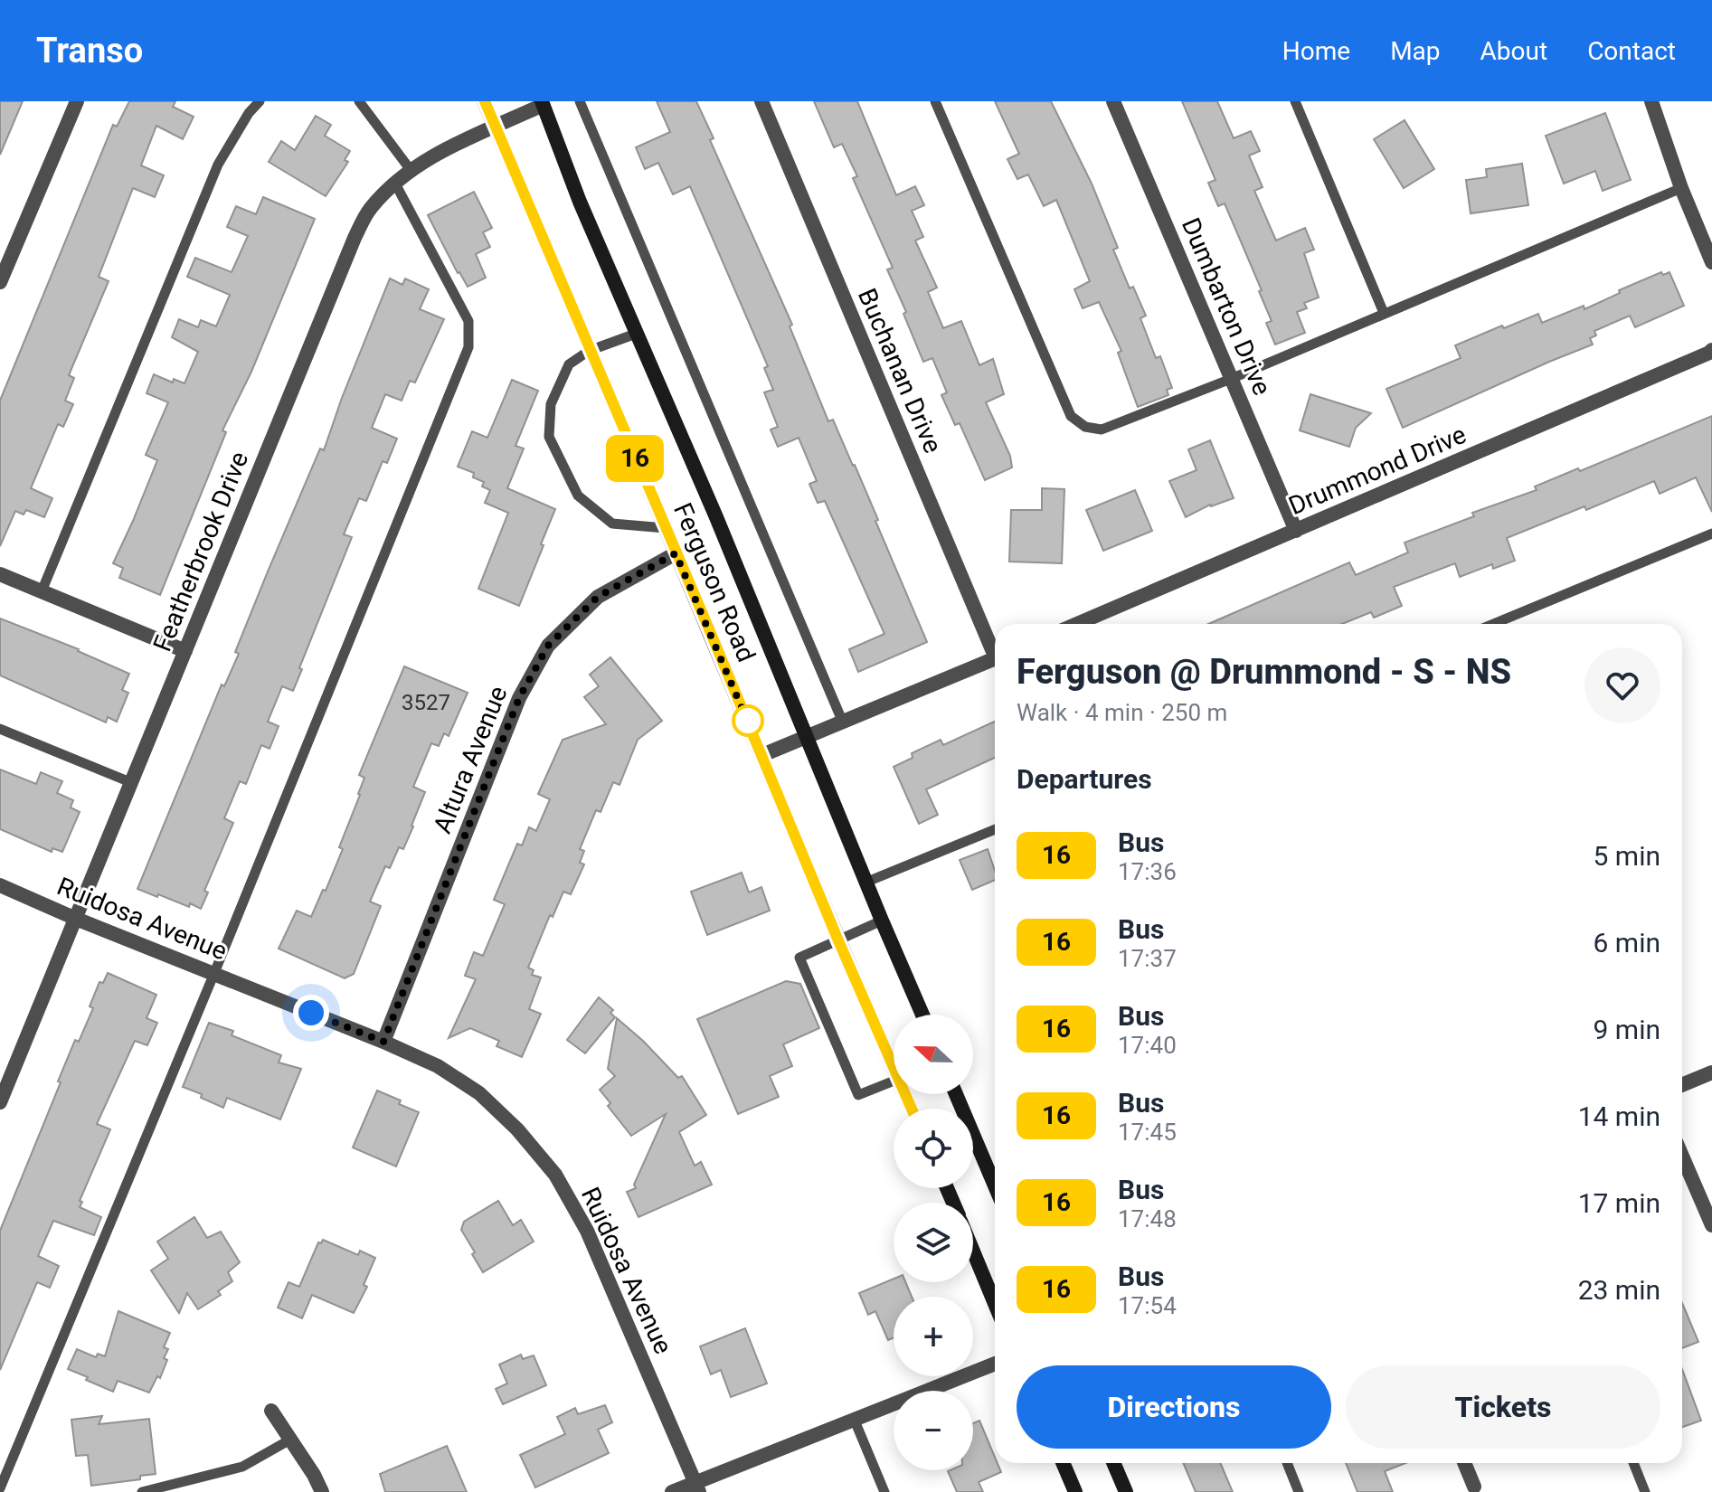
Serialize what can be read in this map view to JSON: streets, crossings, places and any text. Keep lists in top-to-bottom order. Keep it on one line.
{"streets":{"main road":["Ferguson Road"],"street":["Dumbarton Drive","Buchanan Drive","Drummond Drive","Featherbrook Drive","Altura Avenue","Ruidosa Avenue"]},"crossings":[["Dumbarton Drive","Drummond Drive"],["Featherbrook Drive","Ferguson Road"],["Featherbrook Drive","Ruidosa Avenue"],["Ferguson Road","Altura Avenue"],["Altura Avenue","Ruidosa Avenue"]],"lines":["bus line 16"],"house_numbers":["3527"],"north":"left","page":{"header":"Transo","nav":["Home","Map","About","Contact"],"on_map":"16","heading":[["Ferguson @ Drummond - S - NS","Walk · 4 min · 250 m"],"Departures"],"list":[{"mark":"16","name":"Bus","note":"17:36","value":"5 min"},{"mark":"16","name":"Bus","note":"17:37","value":"6 min"},{"mark":"16","name":"Bus","note":"17:40","value":"9 min"},{"mark":"16","name":"Bus","note":"17:45","value":"14 min"},{"mark":"16","name":"Bus","note":"17:48","value":"17 min"},{"mark":"16","name":"Bus","note":"17:54","value":"23 min"}],"map_buttons":["+","−"],"buttons":["Directions","Tickets"]}}
